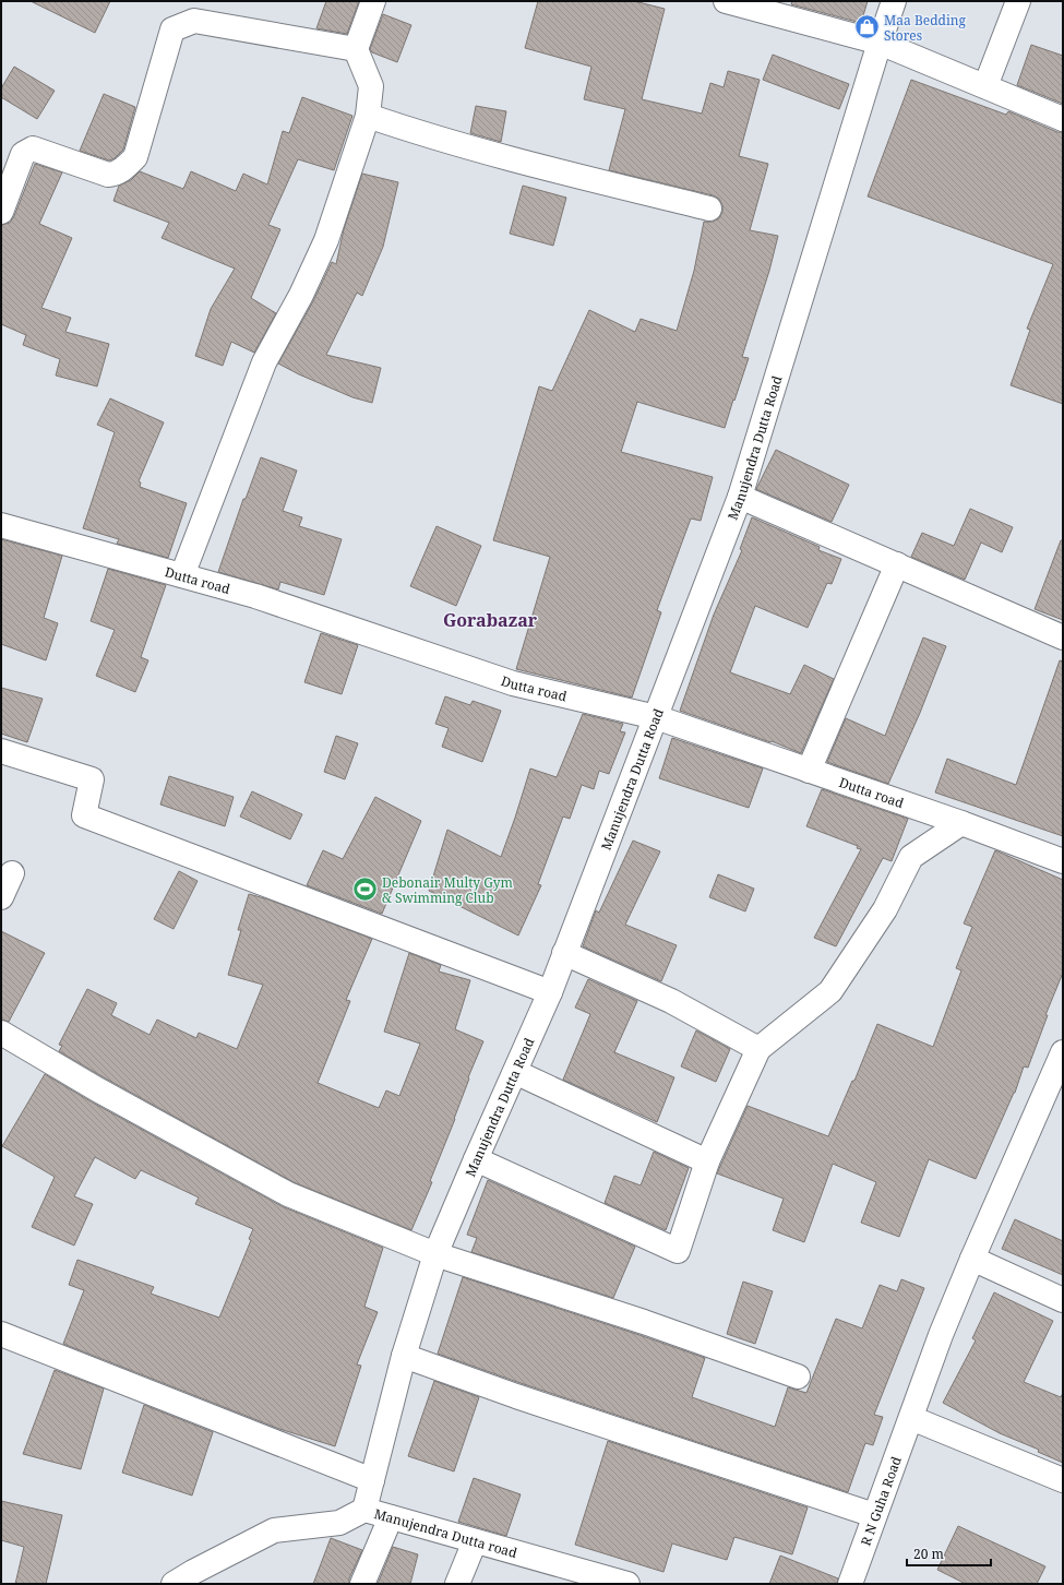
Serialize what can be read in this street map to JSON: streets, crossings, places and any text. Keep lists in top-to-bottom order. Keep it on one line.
{"streets":{"street":["Manujendra Dutta Road","Dutta road","R N Guha Road","Manujendra Dutta road"]},"crossings":[["Manujendra Dutta Road","Dutta road"],["Manujendra Dutta Road","Manujendra Dutta road"]],"districts":["Gorabazar"],"places":{"shop":["Maa Bedding Stores"],"sports":["Debonair Multy Gym & Swimming Club"]},"scale_bar":"20 m"}
